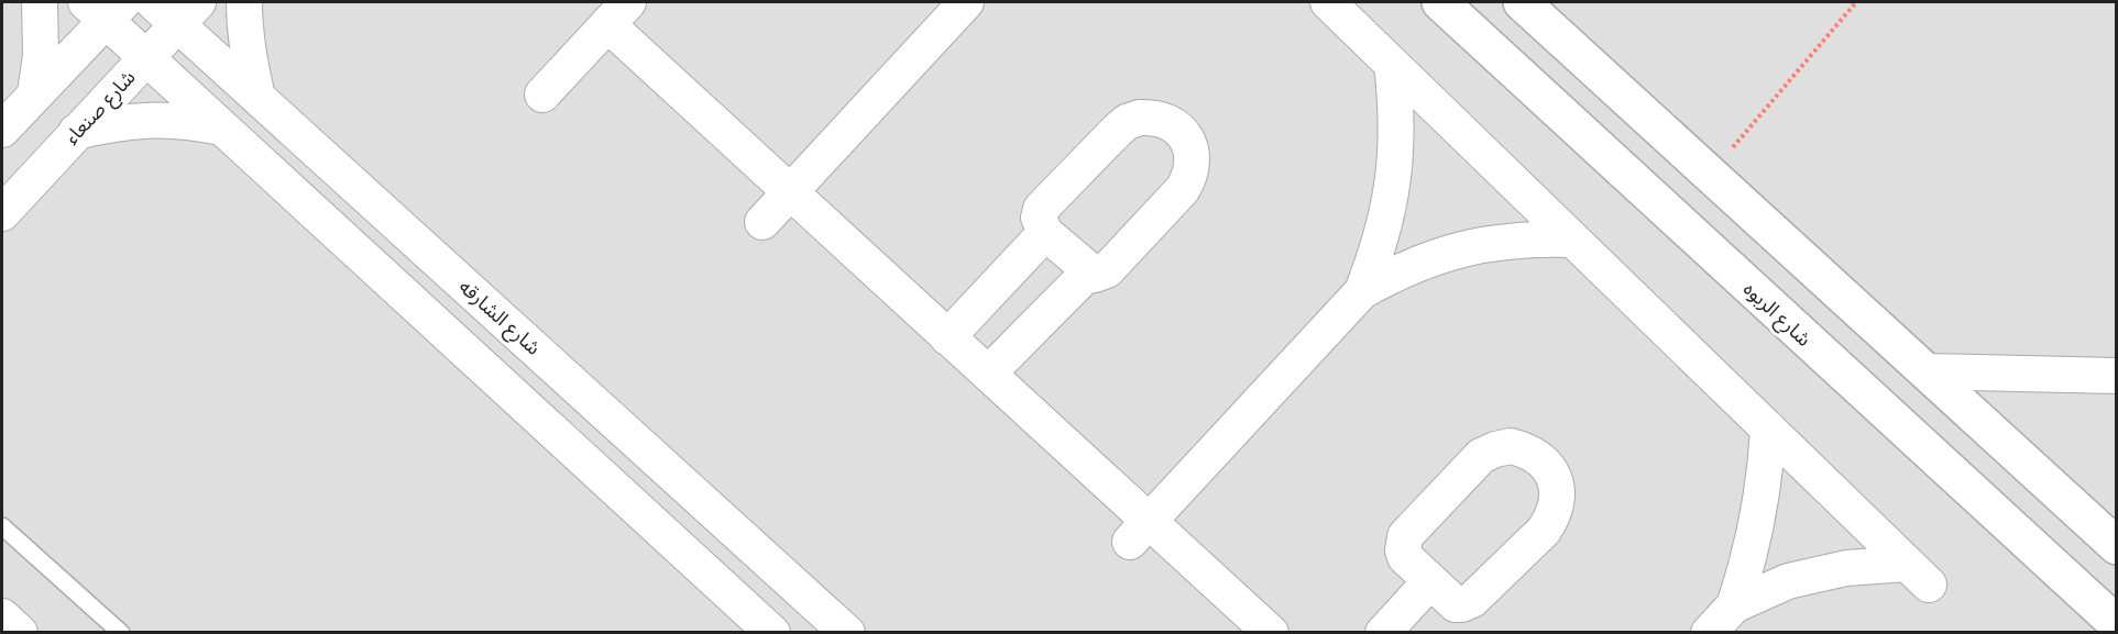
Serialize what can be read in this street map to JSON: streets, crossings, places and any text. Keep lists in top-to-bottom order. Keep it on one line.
{"streets":{"street":["شارع صنعاء","شارع الربوه","شارع الشارقه"]},"crossings":[["شارع صنعاء","شارع الشارقه"]]}
